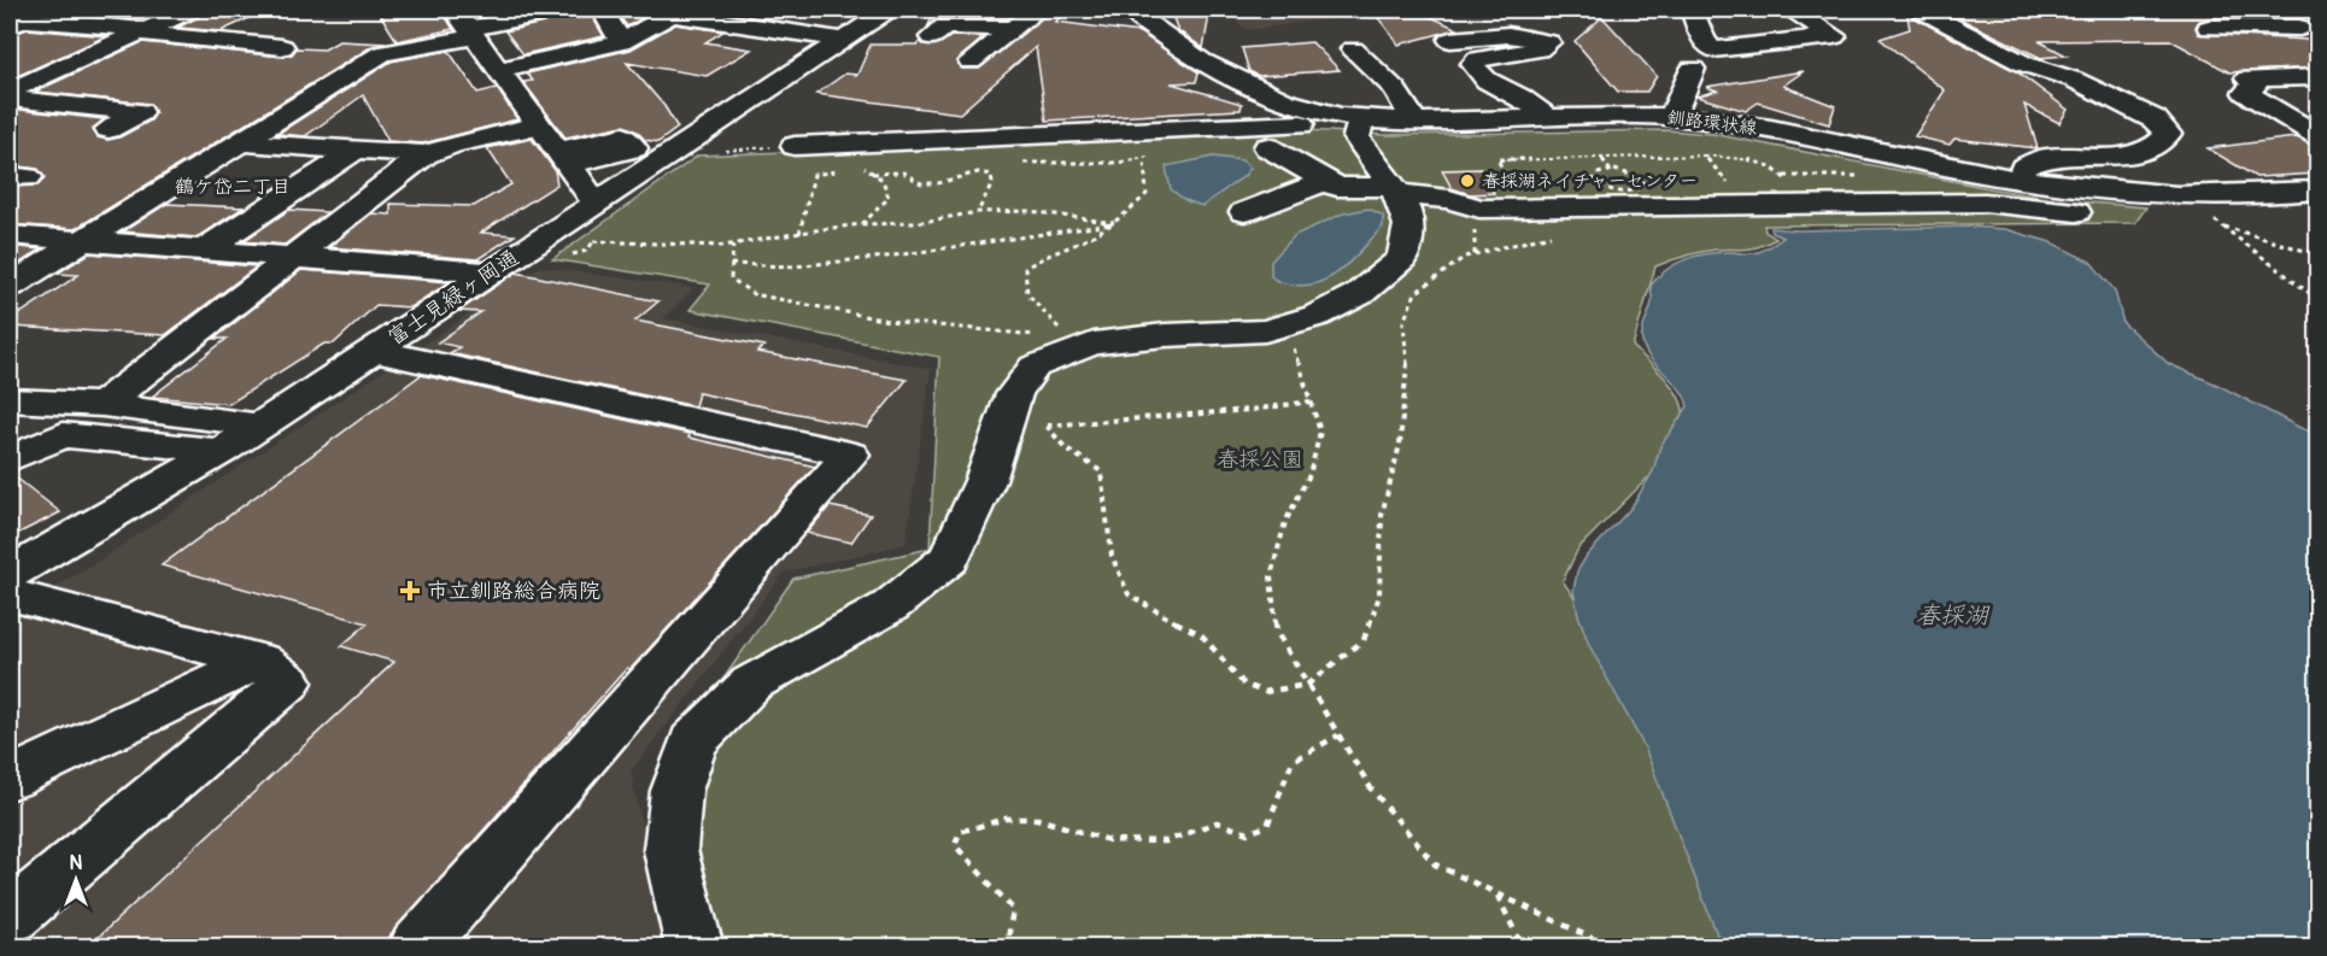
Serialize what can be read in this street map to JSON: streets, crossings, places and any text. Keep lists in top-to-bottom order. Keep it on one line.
{"streets":{"street":["釧路環状線","富士見緑ヶ岡通"]},"districts":["鶴ケ岱二丁目"],"water":["春採湖"],"parks":["春採公園"],"places":{"other":["春採湖ネイチャーセンター"],"health":["市立釧路総合病院"]},"north":"top"}
